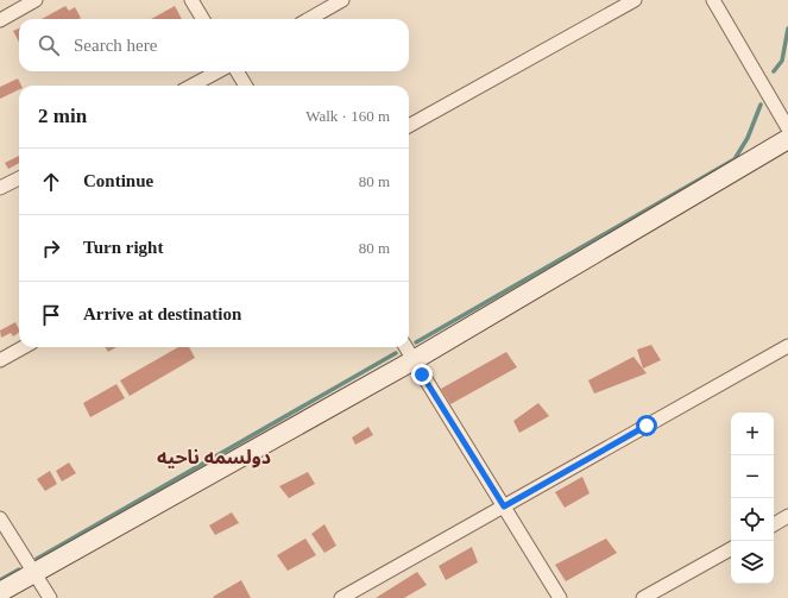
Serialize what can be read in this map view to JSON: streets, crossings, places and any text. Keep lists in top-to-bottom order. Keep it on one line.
{"districts":["دولسمه ناحیه"],"page":{"search":"Search here","heading":["2 min","Walk · 160 m"],"list":[["Continue","80 m"],["Turn right","80 m"],"Arrive at destination"],"map_buttons":["+","−"]}}
